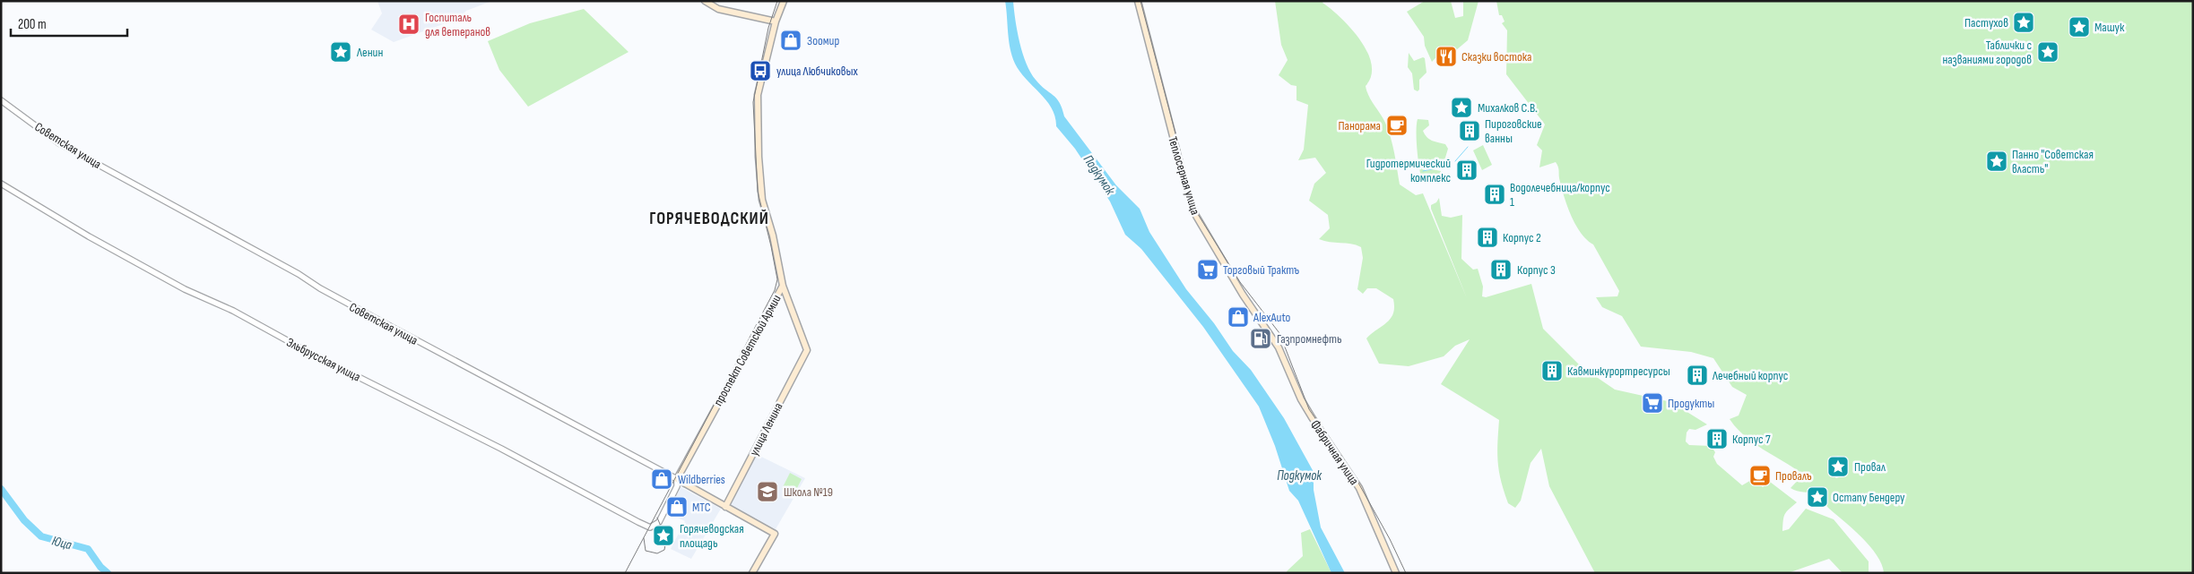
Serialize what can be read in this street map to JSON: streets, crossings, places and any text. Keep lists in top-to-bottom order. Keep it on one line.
{"streets":{"main road":["Советская улица","Теплосерная улица","проспект Советской Армии","улица Ленина","Фабричная улица"],"street":["Эльбрусская улица"]},"crossings":[["Советская улица","проспект Советской Армии"],["Советская улица","улица Ленина"],["Теплосерная улица","Фабричная улица"],["проспект Советской Армии","Эльбрусская улица"],["проспект Советской Армии","улица Ленина"]],"districts":["ГОРЯЧЕВОДСКИЙ"],"water":["Подкумок","Юца"],"places":{"place":["Пастухов","Машук","Ленин","Таблички с названиями городов","Михалков С.В.","Панно \"Советская власть\"","Провал","Остапу Бендеру","Горячеводская площадь"],"hospital":["Госпиталь для ветеранов"],"shop":["Зоомир","AlexAuto","Wildberries","МТС"],"restaurant":["Сказки востока"],"bus stop":["улица Любчиковых"],"cafe":["Панорама","Провалъ"],"building":["Пироговские ванны","Гидротермический комплекс","Водолечебница/корпус 1","Корпус 2","Корпус 3","Кавминкурортресурсы","Лечебный корпус","Корпус 7"],"supermarket":["Торговый Трактъ","Продукты"],"fuel station":["Газпромнефть"],"school or university":["Школа №19"]},"scale_bar":"200 m"}
